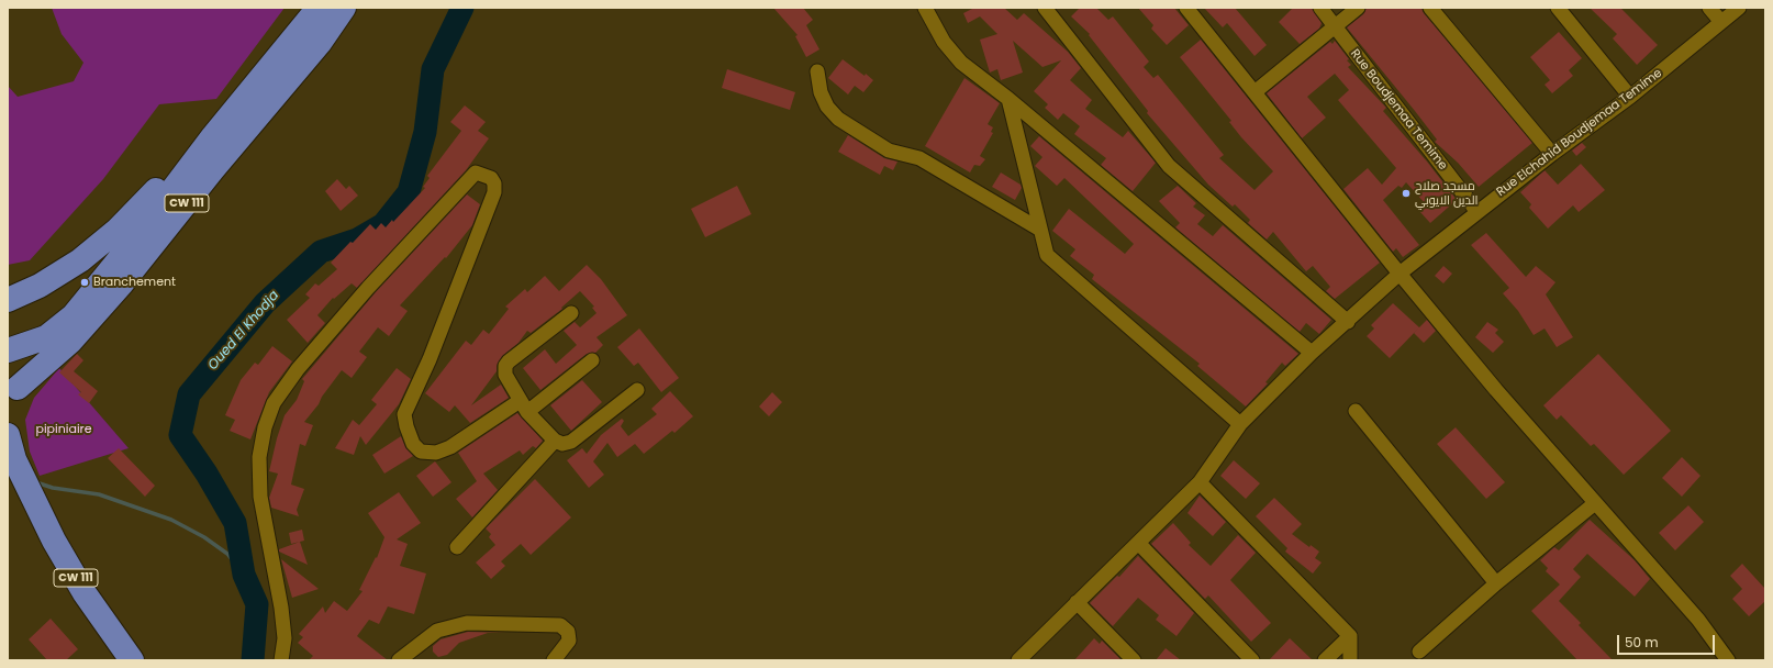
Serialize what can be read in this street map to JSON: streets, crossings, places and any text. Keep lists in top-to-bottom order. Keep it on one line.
{"streets":{"highway":["CW 111"],"street":["Rue Boudjemaa Temime","Rue Elchahid Boudjemaa Temime"]},"crossings":[["Rue Boudjemaa Temime","Rue Elchahid Boudjemaa Temime"]],"water":["Oued El Khodja"],"parks":["pipiniaire"],"places":["مسجد صلاح الدين الايوبي","Branchement"],"scale_bar":"50 m"}
